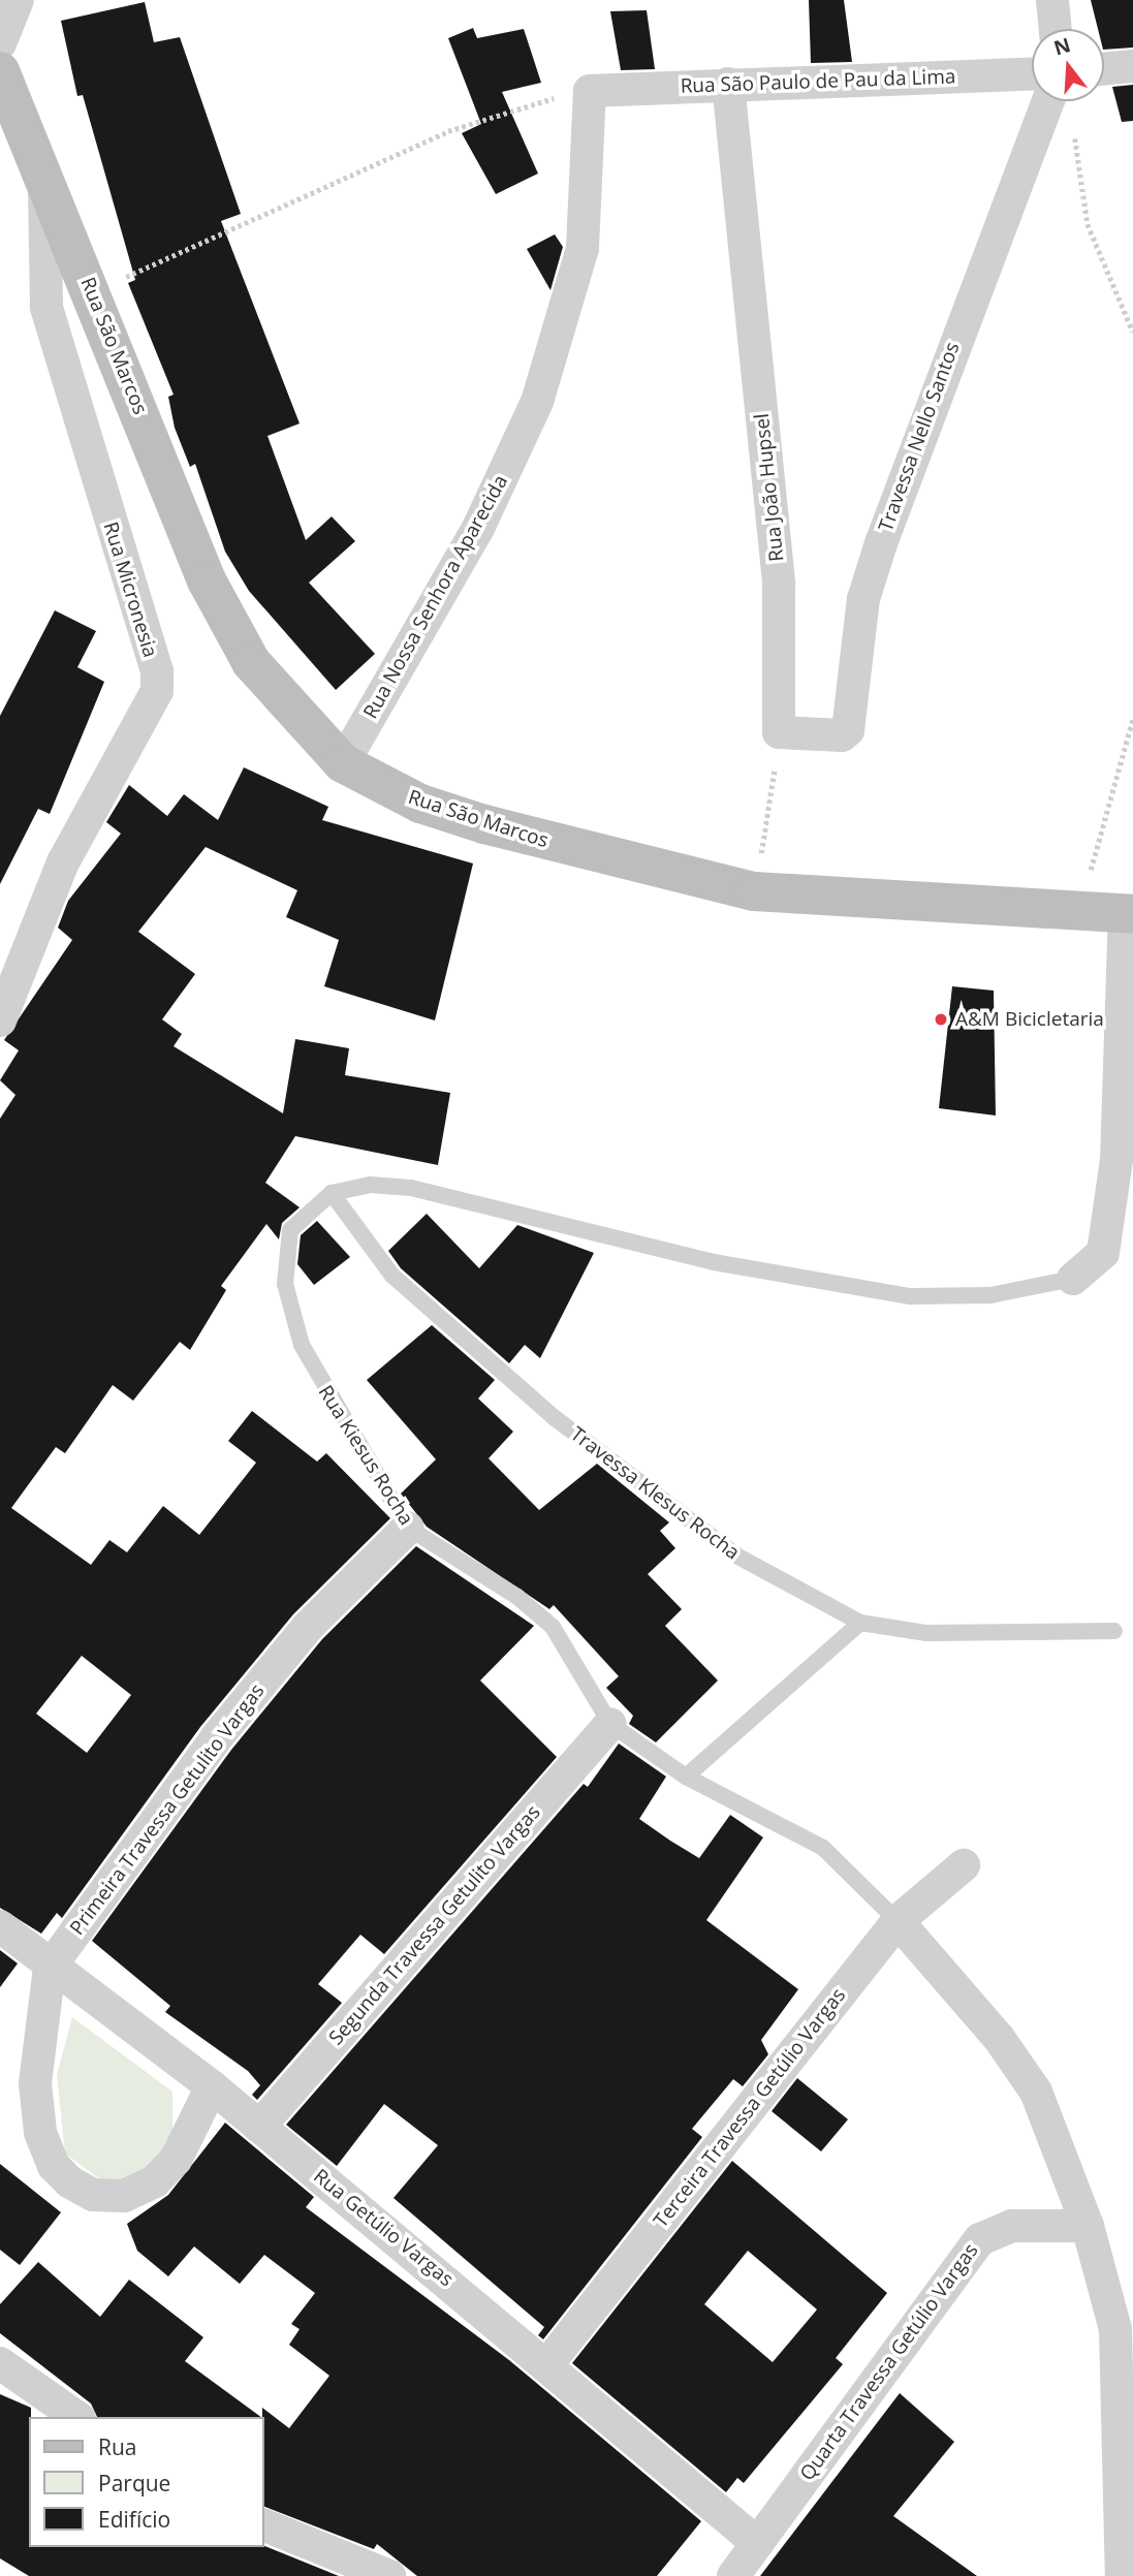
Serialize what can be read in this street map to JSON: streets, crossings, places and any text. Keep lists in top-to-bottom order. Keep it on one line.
{"streets":{"main road":["Rua São Marcos"],"street":["Rua São Paulo de Pau da Lima","Travessa Nello Santos","Rua João Hupsel","Rua Micronesia","Rua Nossa Senhora Aparecida","Primeira Travessa Getulito Vargas","Segunda Travessa Getulito Vargas","Terceira Travessa Getúlio Vargas","Rua Getúlio Vargas","Quarta Travessa Getúlio Vargas"],"lane":["Rua Kiesus Rocha","Travessa Klesus Rocha"]},"crossings":[["Rua São Paulo de Pau da Lima","Rua João Hupsel"],["Rua São Paulo de Pau da Lima","Rua Nossa Senhora Aparecida"],["Rua São Marcos","Rua Micronesia"],["Rua São Marcos","Rua Nossa Senhora Aparecida"],["Travessa Nello Santos","Rua João Hupsel"],["Rua Kiesus Rocha","Travessa Klesus Rocha"],["Rua Kiesus Rocha","Primeira Travessa Getulito Vargas"],["Rua Kiesus Rocha","Segunda Travessa Getulito Vargas"],["Rua Kiesus Rocha","Terceira Travessa Getúlio Vargas"],["Primeira Travessa Getulito Vargas","Rua Getúlio Vargas"],["Segunda Travessa Getulito Vargas","Rua Getúlio Vargas"],["Terceira Travessa Getúlio Vargas","Rua Getúlio Vargas"],["Rua Getúlio Vargas","Quarta Travessa Getúlio Vargas"]],"places":["A&M Bicicletaria"],"legend":["Rua","Parque","Edifício"],"north":"top"}
